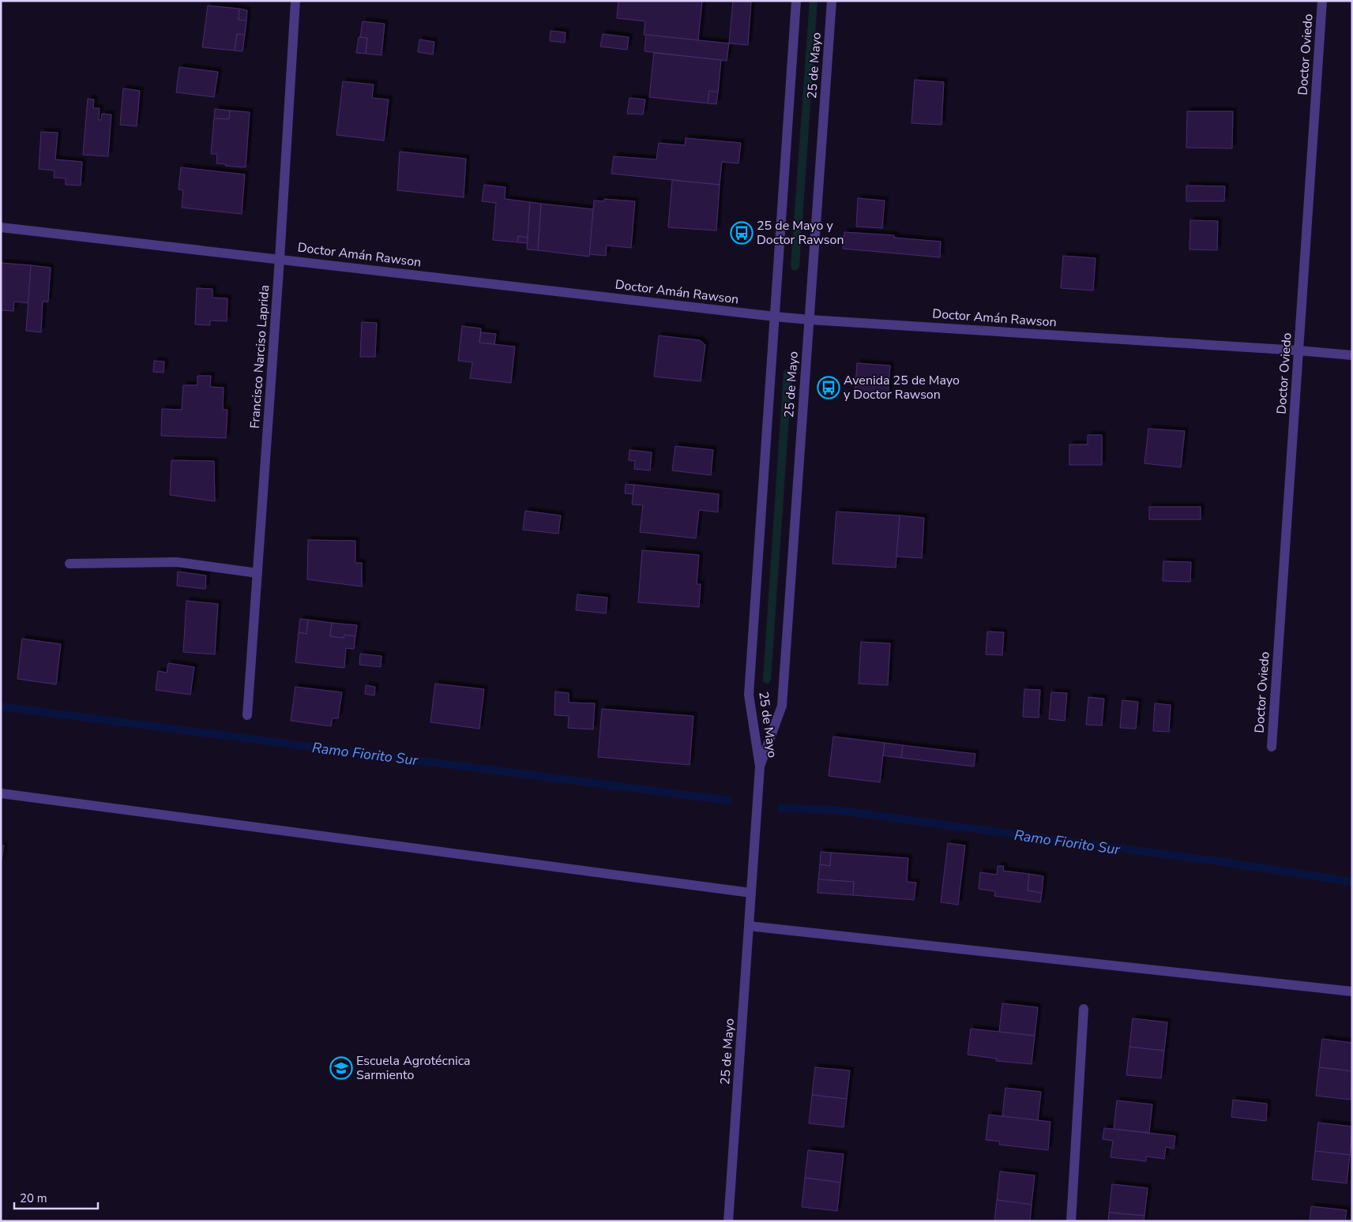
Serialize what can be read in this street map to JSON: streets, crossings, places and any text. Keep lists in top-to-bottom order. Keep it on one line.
{"streets":{"street":["Doctor Oviedo","25 de Mayo","Doctor Amán Rawson","Francisco Narciso Laprida"]},"crossings":[["Doctor Oviedo","Doctor Amán Rawson"],["25 de Mayo","Doctor Amán Rawson"],["Doctor Amán Rawson","Francisco Narciso Laprida"]],"water":["Ramo Fiorito Sur"],"places":{"bus stop":["25 de Mayo y Doctor Rawson","Avenida 25 de Mayo y Doctor Rawson"],"school or university":["Escuela Agrotécnica Sarmiento"]},"scale_bar":"20 m"}
